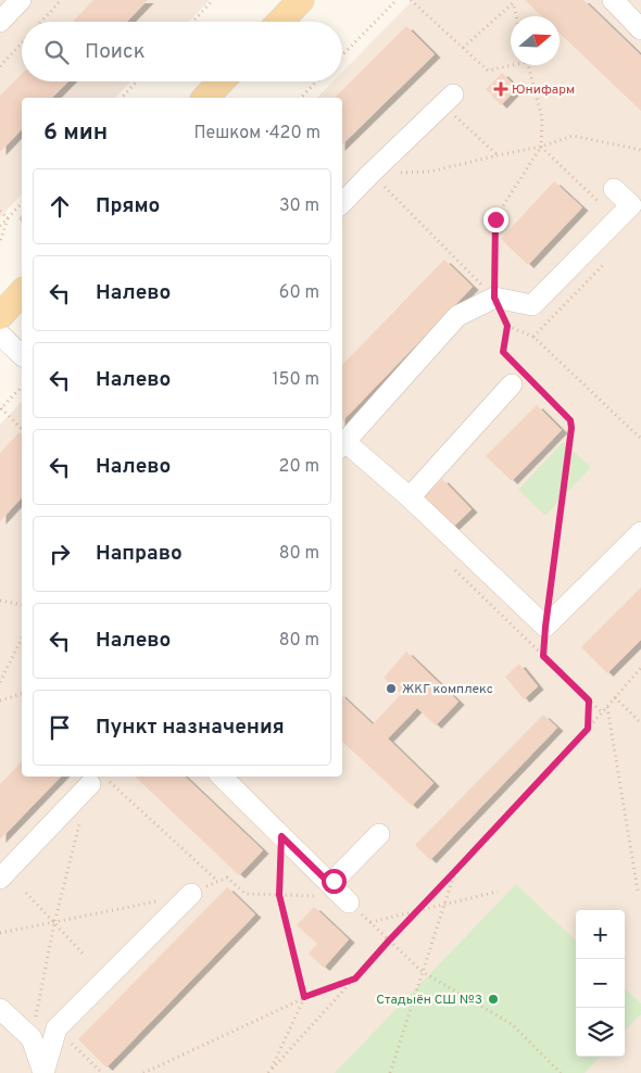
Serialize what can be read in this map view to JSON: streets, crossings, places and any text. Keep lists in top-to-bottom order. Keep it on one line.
{"places":{"health":["Юнифарм"],"other":["ЖКГ комплекс","Стадыён СШ №3"]},"north":"right","page":{"search":"Поиск","heading":["6 мин","Пешком · 420 m"],"list":[["Прямо","30 m"],["Налево","60 m"],["Налево","150 m"],["Налево","20 m"],["Направо","80 m"],["Налево","80 m"],"Пункт назначения"],"map_buttons":["+","−"]}}
